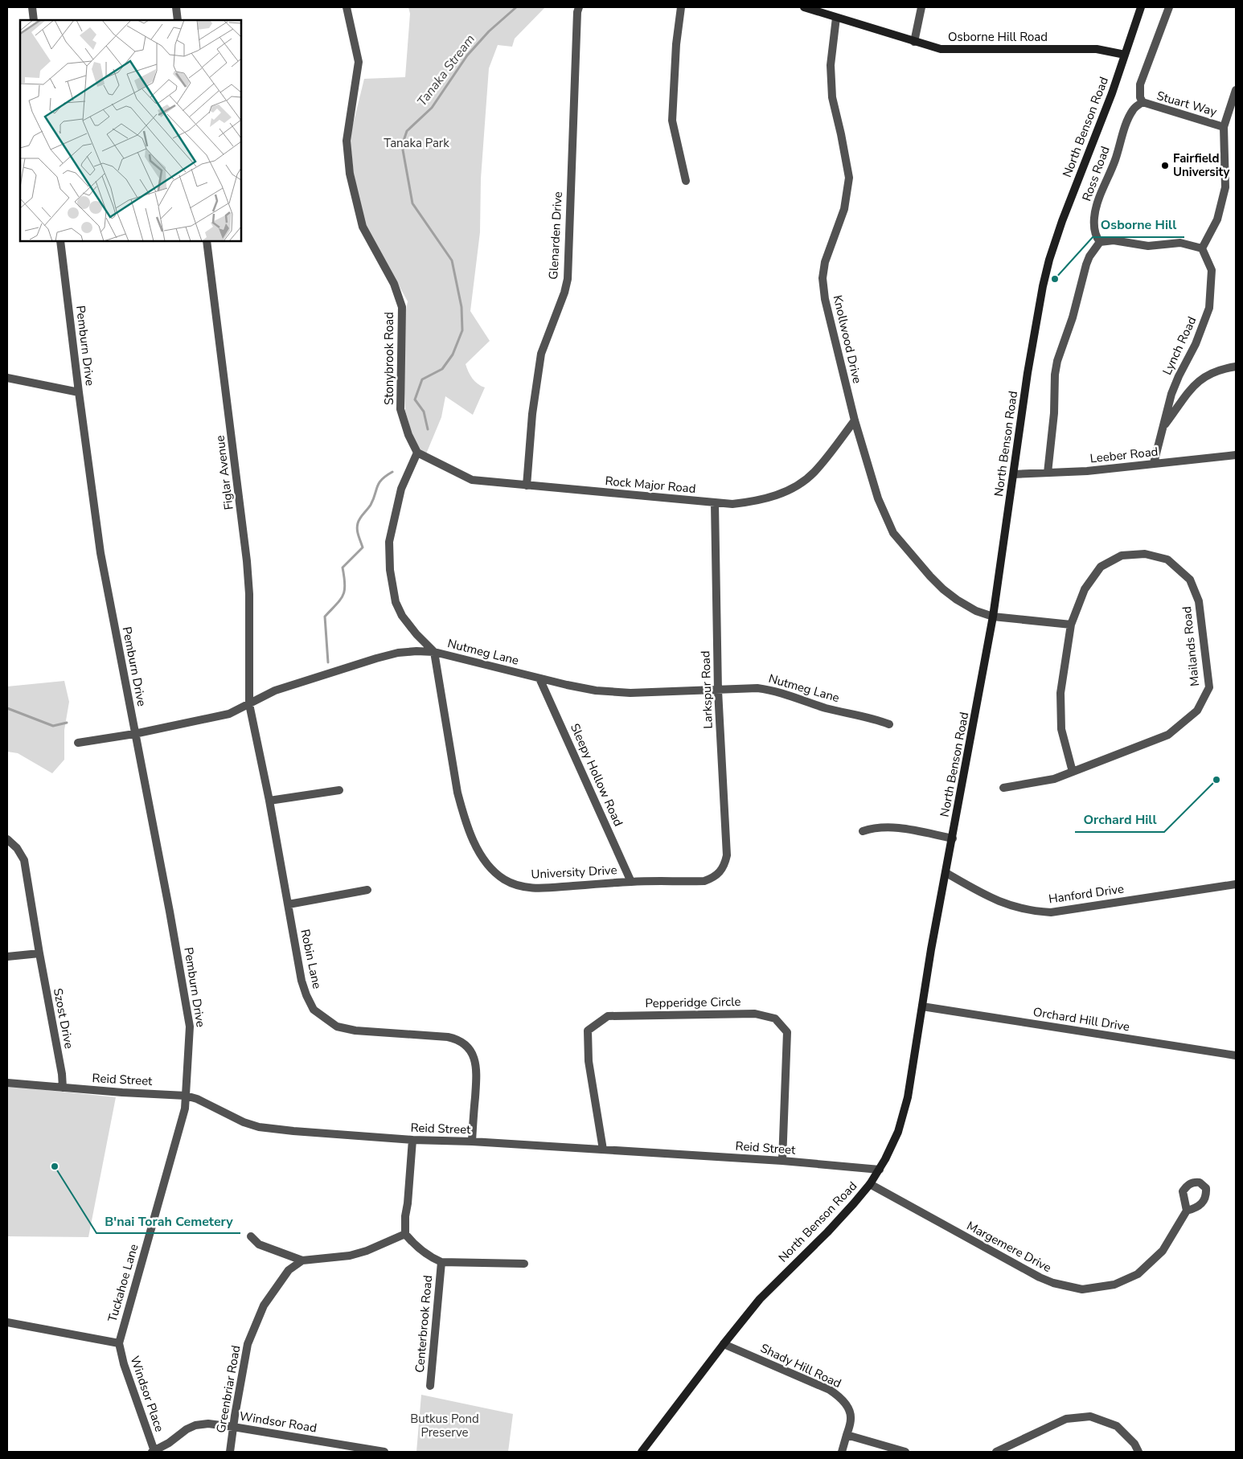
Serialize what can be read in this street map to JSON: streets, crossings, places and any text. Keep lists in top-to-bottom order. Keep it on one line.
{"streets":{"main road":["Osborne Hill Road","North Benson Road"],"street":["Stuart Way","Ross Road","Glenarden Drive","Knollwood Drive","Pemburn Drive","Lynch Road","Stonybrook Road","Leeber Road","Figlar Avenue","Rock Major Road","Mailands Road","Nutmeg Lane","Larkspur Road","Sleepy Hollow Road","University Drive","Hanford Drive","Robin Lane","Pepperidge Circle","Szost Drive","Orchard Hill Drive","Reid Street","Margemere Drive","Tuckahoe Lane","Centerbrook Road","Shady Hill Road","Greenbriar Road","Windsor Place","Windsor Road"]},"crossings":[["Osborne Hill Road","North Benson Road"],["Osborne Hill Road","Knollwood Drive"],["Stuart Way","Ross Road"],["North Benson Road","Knollwood Drive"],["North Benson Road","Leeber Road"],["North Benson Road","Hanford Drive"],["North Benson Road","Orchard Hill Drive"],["North Benson Road","Reid Street"],["North Benson Road","Margemere Drive"],["North Benson Road","Shady Hill Road"],["Glenarden Drive","Rock Major Road"],["Knollwood Drive","Rock Major Road"],["Pemburn Drive","Nutmeg Lane"],["Pemburn Drive","Reid Street"],["Pemburn Drive","Tuckahoe Lane"],["Lynch Road","Leeber Road"],["Stonybrook Road","Rock Major Road"],["Figlar Avenue","Nutmeg Lane"],["Figlar Avenue","Robin Lane"],["Rock Major Road","Larkspur Road"],["Nutmeg Lane","Larkspur Road"],["Nutmeg Lane","Sleepy Hollow Road"],["Nutmeg Lane","University Drive"],["Nutmeg Lane","Robin Lane"],["Larkspur Road","University Drive"],["Sleepy Hollow Road","University Drive"],["Robin Lane","Reid Street"],["Pepperidge Circle","Reid Street"],["Szost Drive","Reid Street"],["Reid Street","Tuckahoe Lane"],["Tuckahoe Lane","Windsor Place"],["Greenbriar Road","Windsor Road"],["Windsor Place","Windsor Road"]],"water":["Tanaka Stream"],"parks":["Tanaka Park","Butkus Pond Preserve"],"places":["Fairfield University","Osborne Hill","Orchard Hill","B'nai Torah Cemetery"]}
